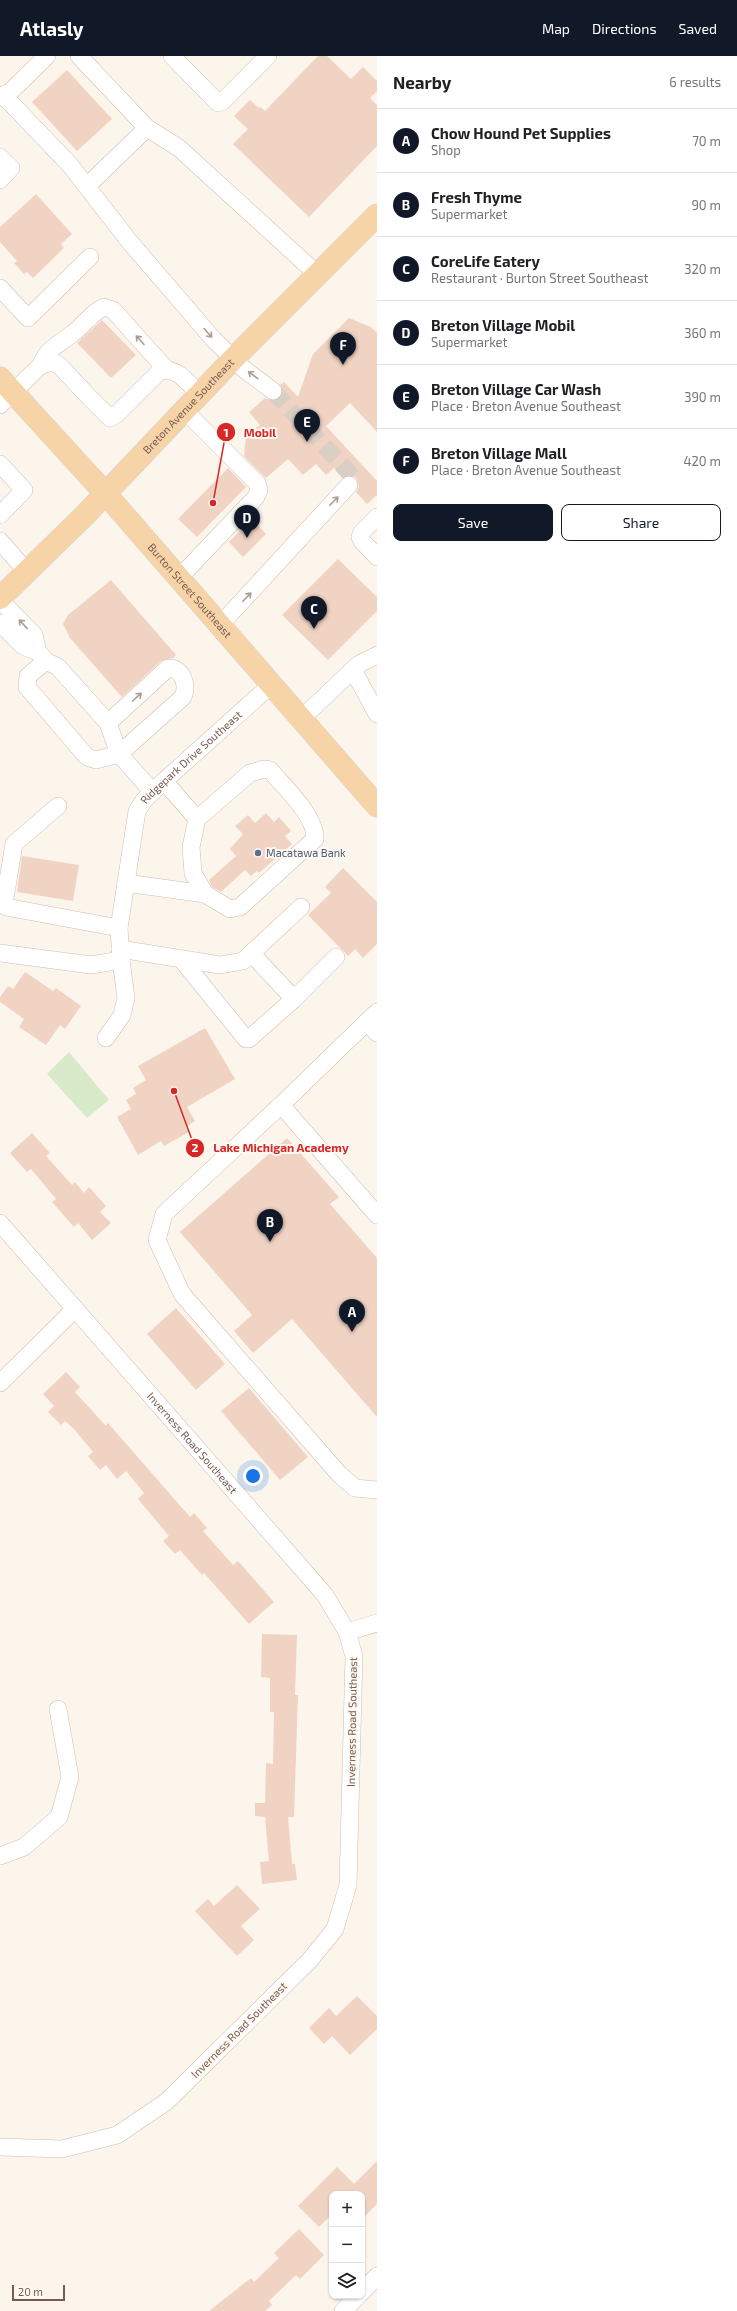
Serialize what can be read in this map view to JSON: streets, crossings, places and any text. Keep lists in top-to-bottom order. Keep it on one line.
{"streets":{"main road":["Breton Avenue Southeast","Burton Street Southeast"],"street":["Ridgepark Drive Southeast","Inverness Road Southeast"]},"crossings":[["Breton Avenue Southeast","Burton Street Southeast"],["Burton Street Southeast","Ridgepark Drive Southeast"]],"places":["Mobil","Macatawa Bank","Lake Michigan Academy"],"scale_bar":"20 m","page":{"header":"Atlasly","nav":["Map","Directions","Saved"],"heading":["Nearby","6 results"],"list":[{"mark":"A","name":"Chow Hound Pet Supplies","note":"Shop","value":"70 m"},{"mark":"B","name":"Fresh Thyme","note":"Supermarket","value":"90 m"},{"mark":"C","name":"CoreLife Eatery","note":"Restaurant · Burton Street Southeast","value":"320 m"},{"mark":"D","name":"Breton Village Mobil","note":"Supermarket","value":"360 m"},{"mark":"E","name":"Breton Village Car Wash","note":"Place · Breton Avenue Southeast","value":"390 m"},{"mark":"F","name":"Breton Village Mall","note":"Place · Breton Avenue Southeast","value":"420 m"}],"pins":["F","E","D","C","B","A"],"buttons":["Save","Share"],"map_buttons":["+","−"],"scale":"20 m"}}
